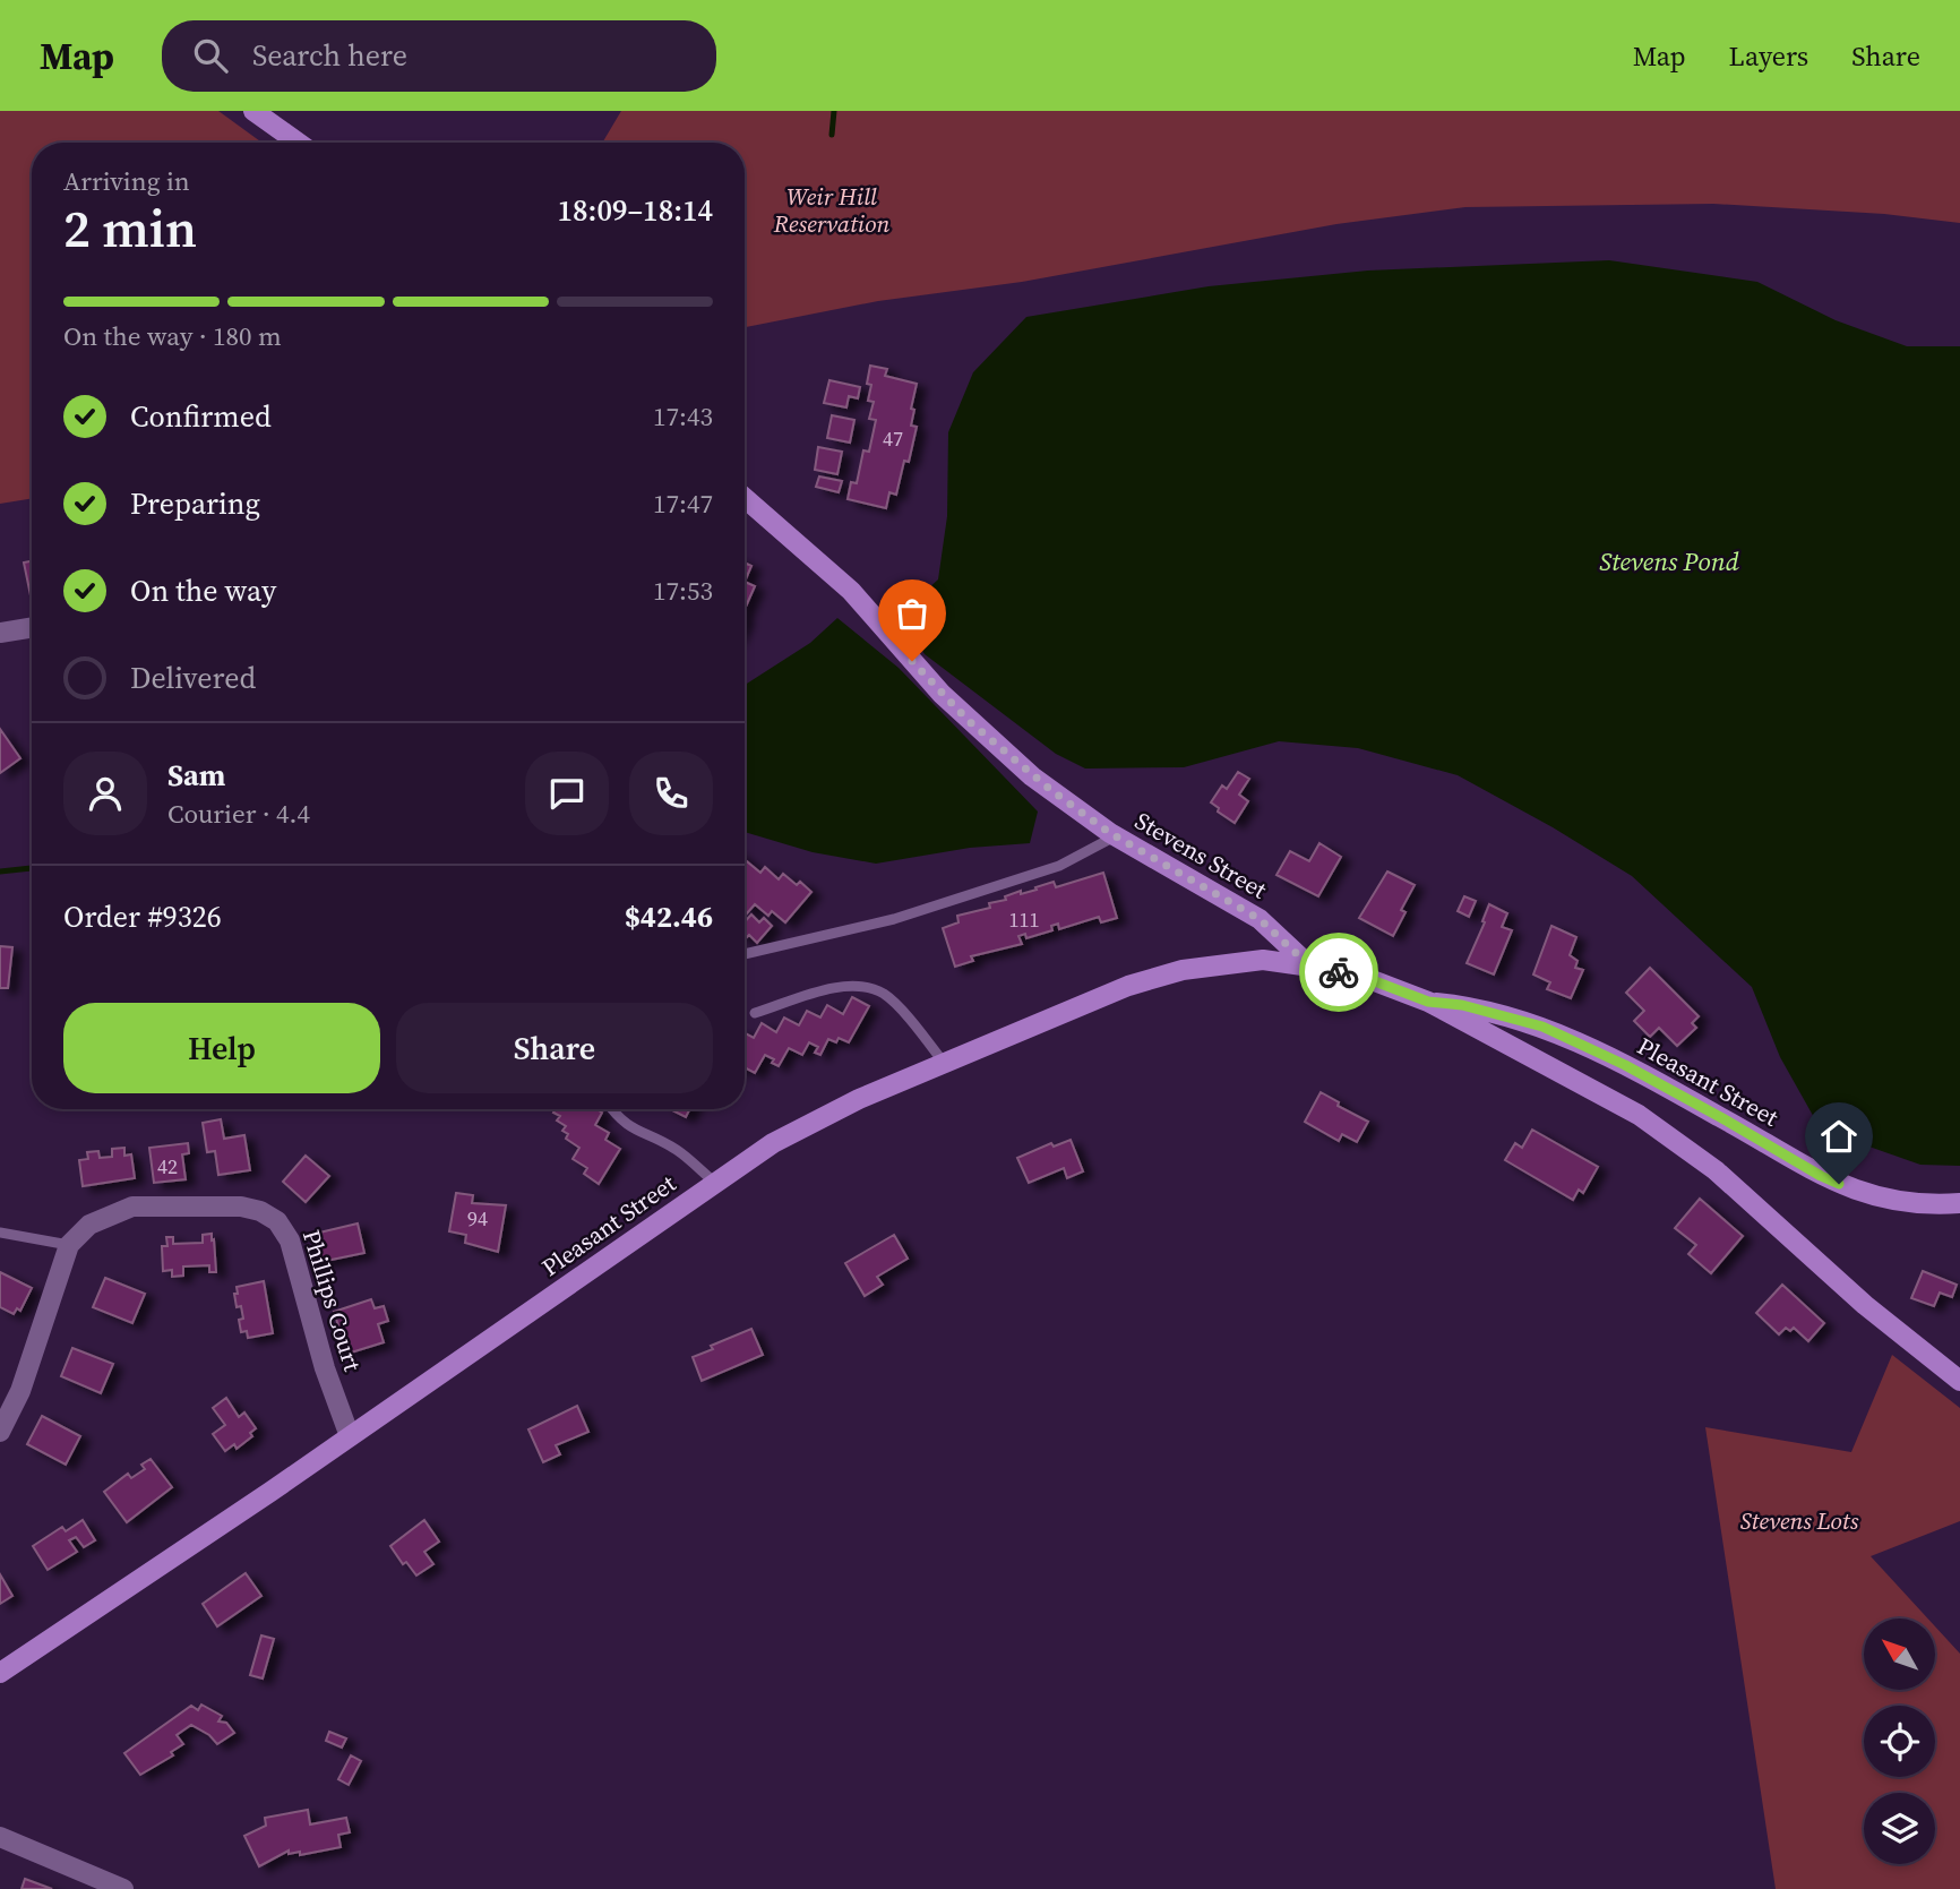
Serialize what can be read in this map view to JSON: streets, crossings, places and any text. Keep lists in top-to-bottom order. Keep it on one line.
{"streets":{"street":["Stevens Street","Pleasant Street","Phillips Court"]},"crossings":[["Stevens Street","Pleasant Street"],["Pleasant Street","Phillips Court"]],"water":["Stevens Pond"],"parks":["Weir Hill Reservation","Stevens Lots"],"house_numbers":["47","111","42","94"],"north":"top left","page":{"header":"Map","search":"Search here","nav":["Map","Layers","Share"],"heading":["2 min","Arriving in","18:09–18:14"],"panel":["Sam","Courier · 4.4","Order #9326","$42.46"],"bar":"On the way · 180 m","list":[["Confirmed","17:43"],["Preparing","17:47"],["On the way","17:53"],"Delivered"],"buttons":["Help","Share"]}}
